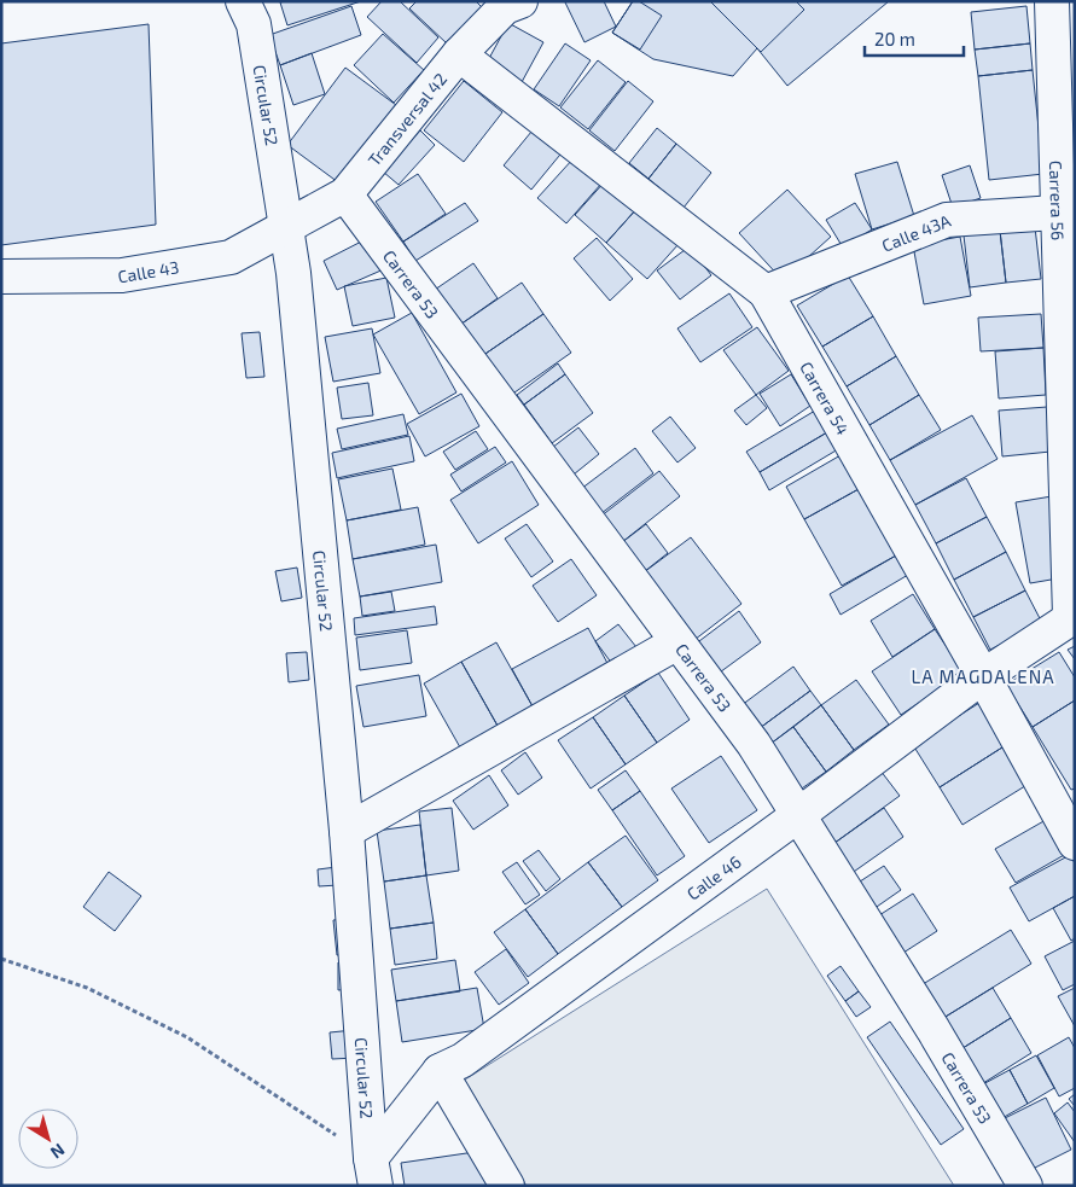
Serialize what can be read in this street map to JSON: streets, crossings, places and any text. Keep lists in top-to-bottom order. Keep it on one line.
{"streets":{"street":["Circular 52","Transversal 42","Carrera 56","Calle 43A","Calle 43","Carrera 53","Carrera 54","Calle 46"]},"crossings":[["Circular 52","Transversal 42"],["Circular 52","Calle 43"],["Circular 52","Calle 46"],["Transversal 42","Calle 43"],["Transversal 42","Carrera 53"],["Transversal 42","Carrera 54"],["Carrera 56","Calle 43A"],["Carrera 56","Calle 46"],["Calle 43A","Carrera 54"],["Carrera 53","Calle 46"],["Carrera 54","Calle 46"]],"districts":["LA MAGDALENA"],"scale_bar":"20 m","north":"bottom right"}
